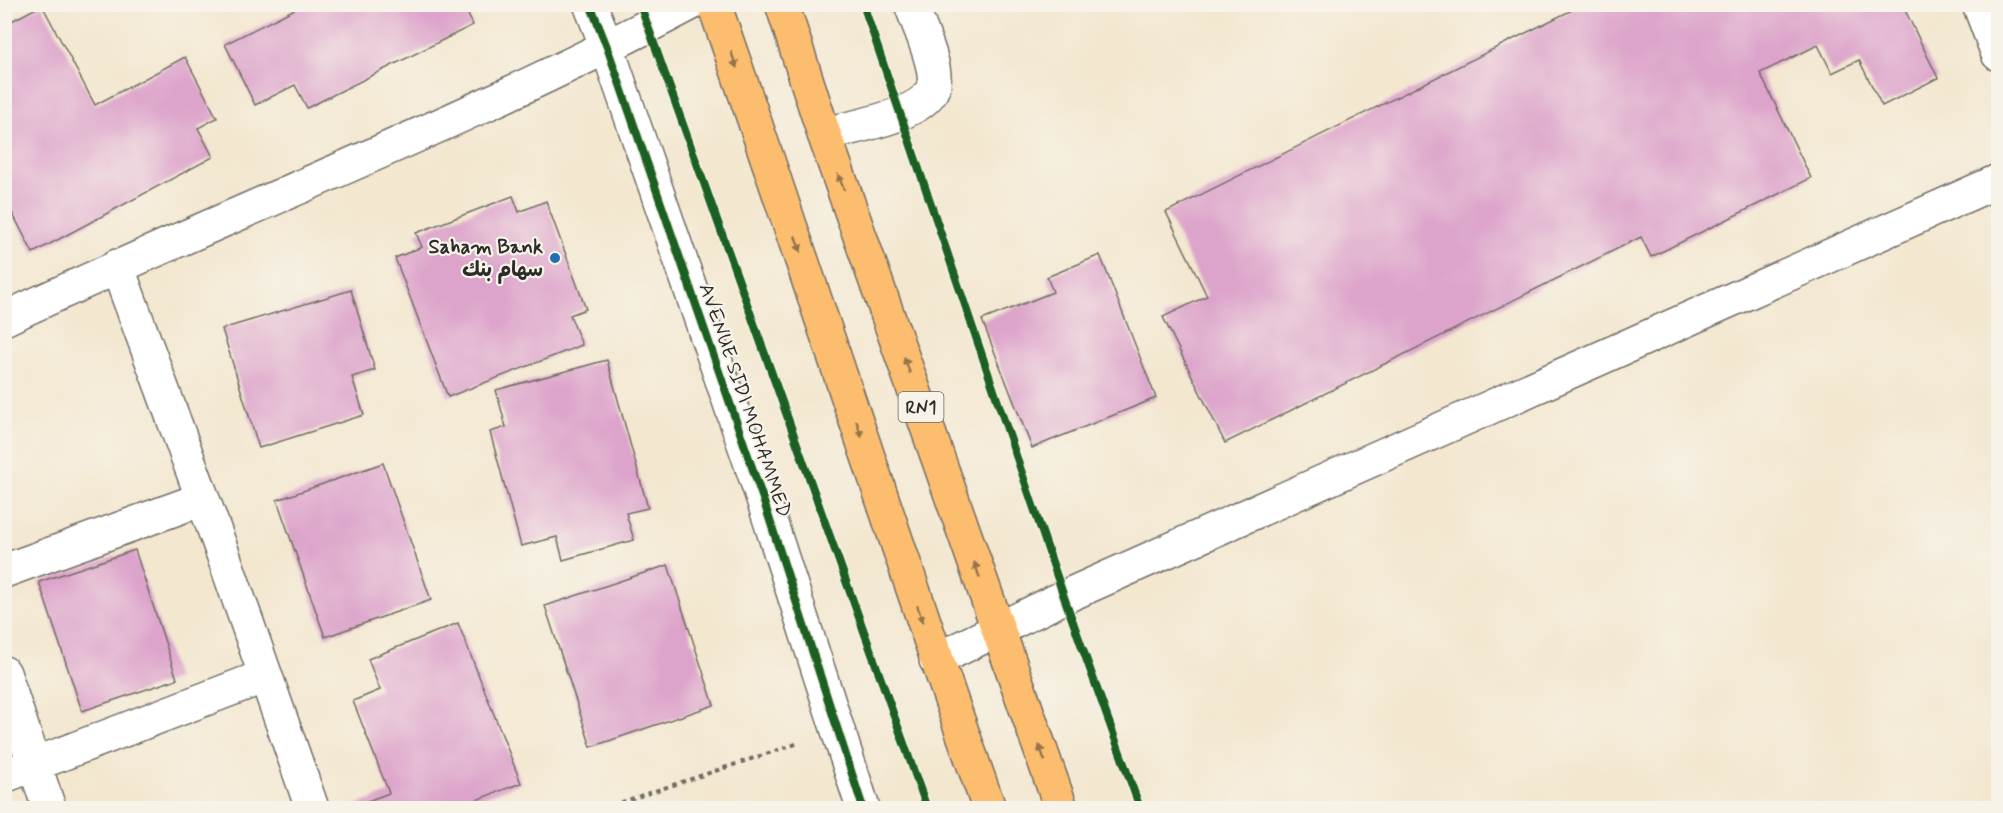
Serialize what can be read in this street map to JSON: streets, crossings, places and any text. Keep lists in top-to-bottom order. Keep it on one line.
{"streets":{"main road":["RN1"],"street":["AVENUE SIDI MOHAMMED"]},"places":["Saham Bank سهام بنك"]}
